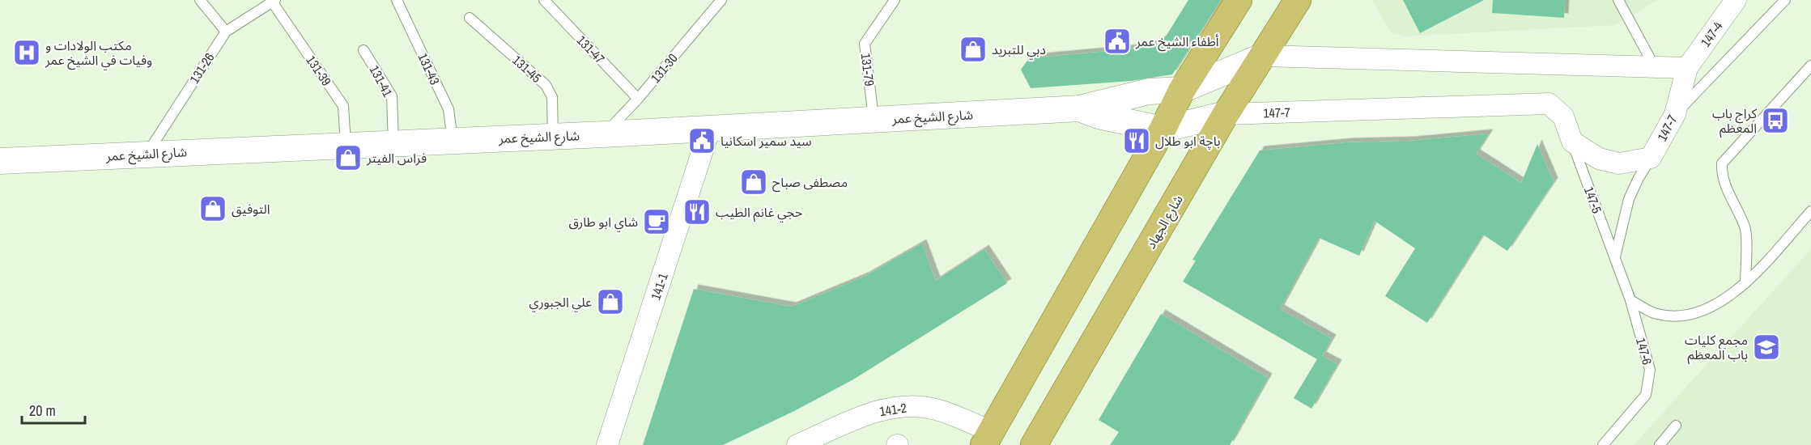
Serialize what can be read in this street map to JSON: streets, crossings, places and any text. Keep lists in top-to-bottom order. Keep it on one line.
{"streets":{"main road":["شارع الجهاد"],"street":["147-4","147-7","شارع الشيخ عمر","141-1","141-2"],"lane":["131-47","131-26","131-30","131-43","131-45","131-79","131-39","131-41","147-5","147-6"]},"crossings":[["147-4","147-7"],["131-47","131-30"],["131-26","131-39"],["131-26","شارع الشيخ عمر"],["131-30","شارع الشيخ عمر"],["131-43","شارع الشيخ عمر"],["131-45","شارع الشيخ عمر"],["131-79","شارع الشيخ عمر"],["131-39","شارع الشيخ عمر"],["131-41","شارع الشيخ عمر"],["147-7","شارع الشيخ عمر"],["147-7","147-5"],["147-7","شارع الجهاد"],["شارع الشيخ عمر","شارع الجهاد"],["شارع الشيخ عمر","141-1"],["147-5","147-6"]],"places":{"public building":["أطفاء الشيخ عمر","سيد سمير اسكانيا"],"shop":["دبي للتبريد","فراس الفيتر","مصطفى صباح","التوفيق","علي الجبوري"],"hospital":["مكتب الولادات و وفيات في الشيخ عمر"],"bus stop":["كراج باب المعظم"],"restaurant":["باچة ابو طلال","حجي غانم الطيب"],"cafe":["شاي ابو طارق"],"school or university":["مجمع كليات باب المعظم"]},"scale_bar":"20 m"}
